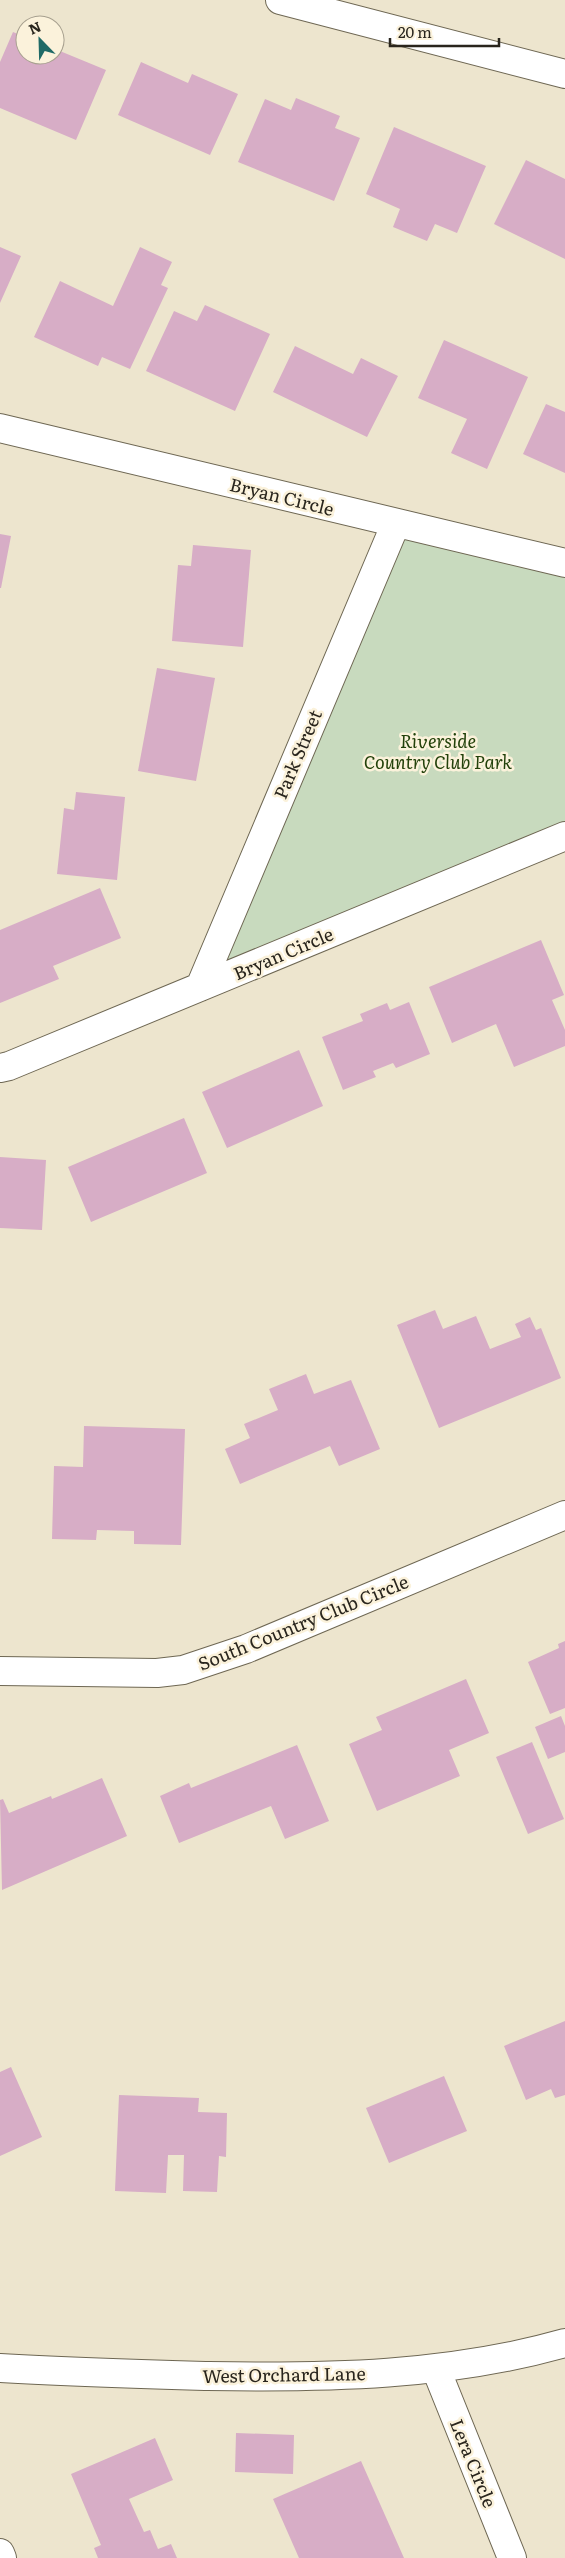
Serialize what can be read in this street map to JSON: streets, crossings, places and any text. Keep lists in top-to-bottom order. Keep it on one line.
{"streets":{"street":["Bryan Circle","Park Street","South Country Club Circle","West Orchard Lane","Lera Circle"]},"crossings":[["Bryan Circle","Park Street"],["West Orchard Lane","Lera Circle"]],"parks":["Riverside Country Club Park"],"scale_bar":"20 m","north":"top left"}
